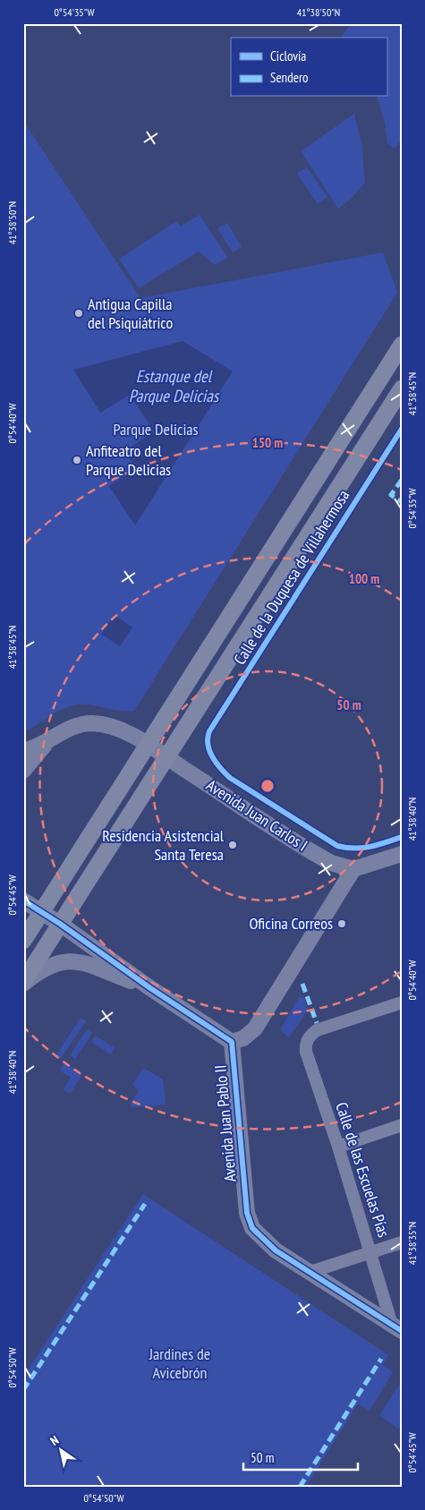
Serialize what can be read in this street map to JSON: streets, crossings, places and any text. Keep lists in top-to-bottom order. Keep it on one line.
{"streets":{"main road":["Calle de la Duquesa de Villahermosa"],"street":["Avenida Juan Carlos I","Avenida Juan Pablo II","Calle de las Escuelas Pías"]},"crossings":[["Calle de la Duquesa de Villahermosa","Avenida Juan Carlos I"],["Calle de la Duquesa de Villahermosa","Avenida Juan Pablo II"],["Avenida Juan Pablo II","Calle de las Escuelas Pías"]],"water":["Estanque del Parque Delicias"],"parks":["Parque Delicias","Jardines de Avicebrón"],"places":["Antigua Capilla del Psiquiátrico","Anfiteatro del Parque Delicias","Residencia Asistencial Santa Teresa","Oficina Correos"],"legend":["Ciclovía","Sendero"],"scale_bar":"50 m","north":"top left","coordinates":["0°54'35\"W","41°38'50\"N","41°38'45\"N","0°54'40\"W","41°38'40\"N","0°54'45\"W","41°38'35\"N","0°54'50\"W"],"rings":["150 m","100 m","50 m"]}
